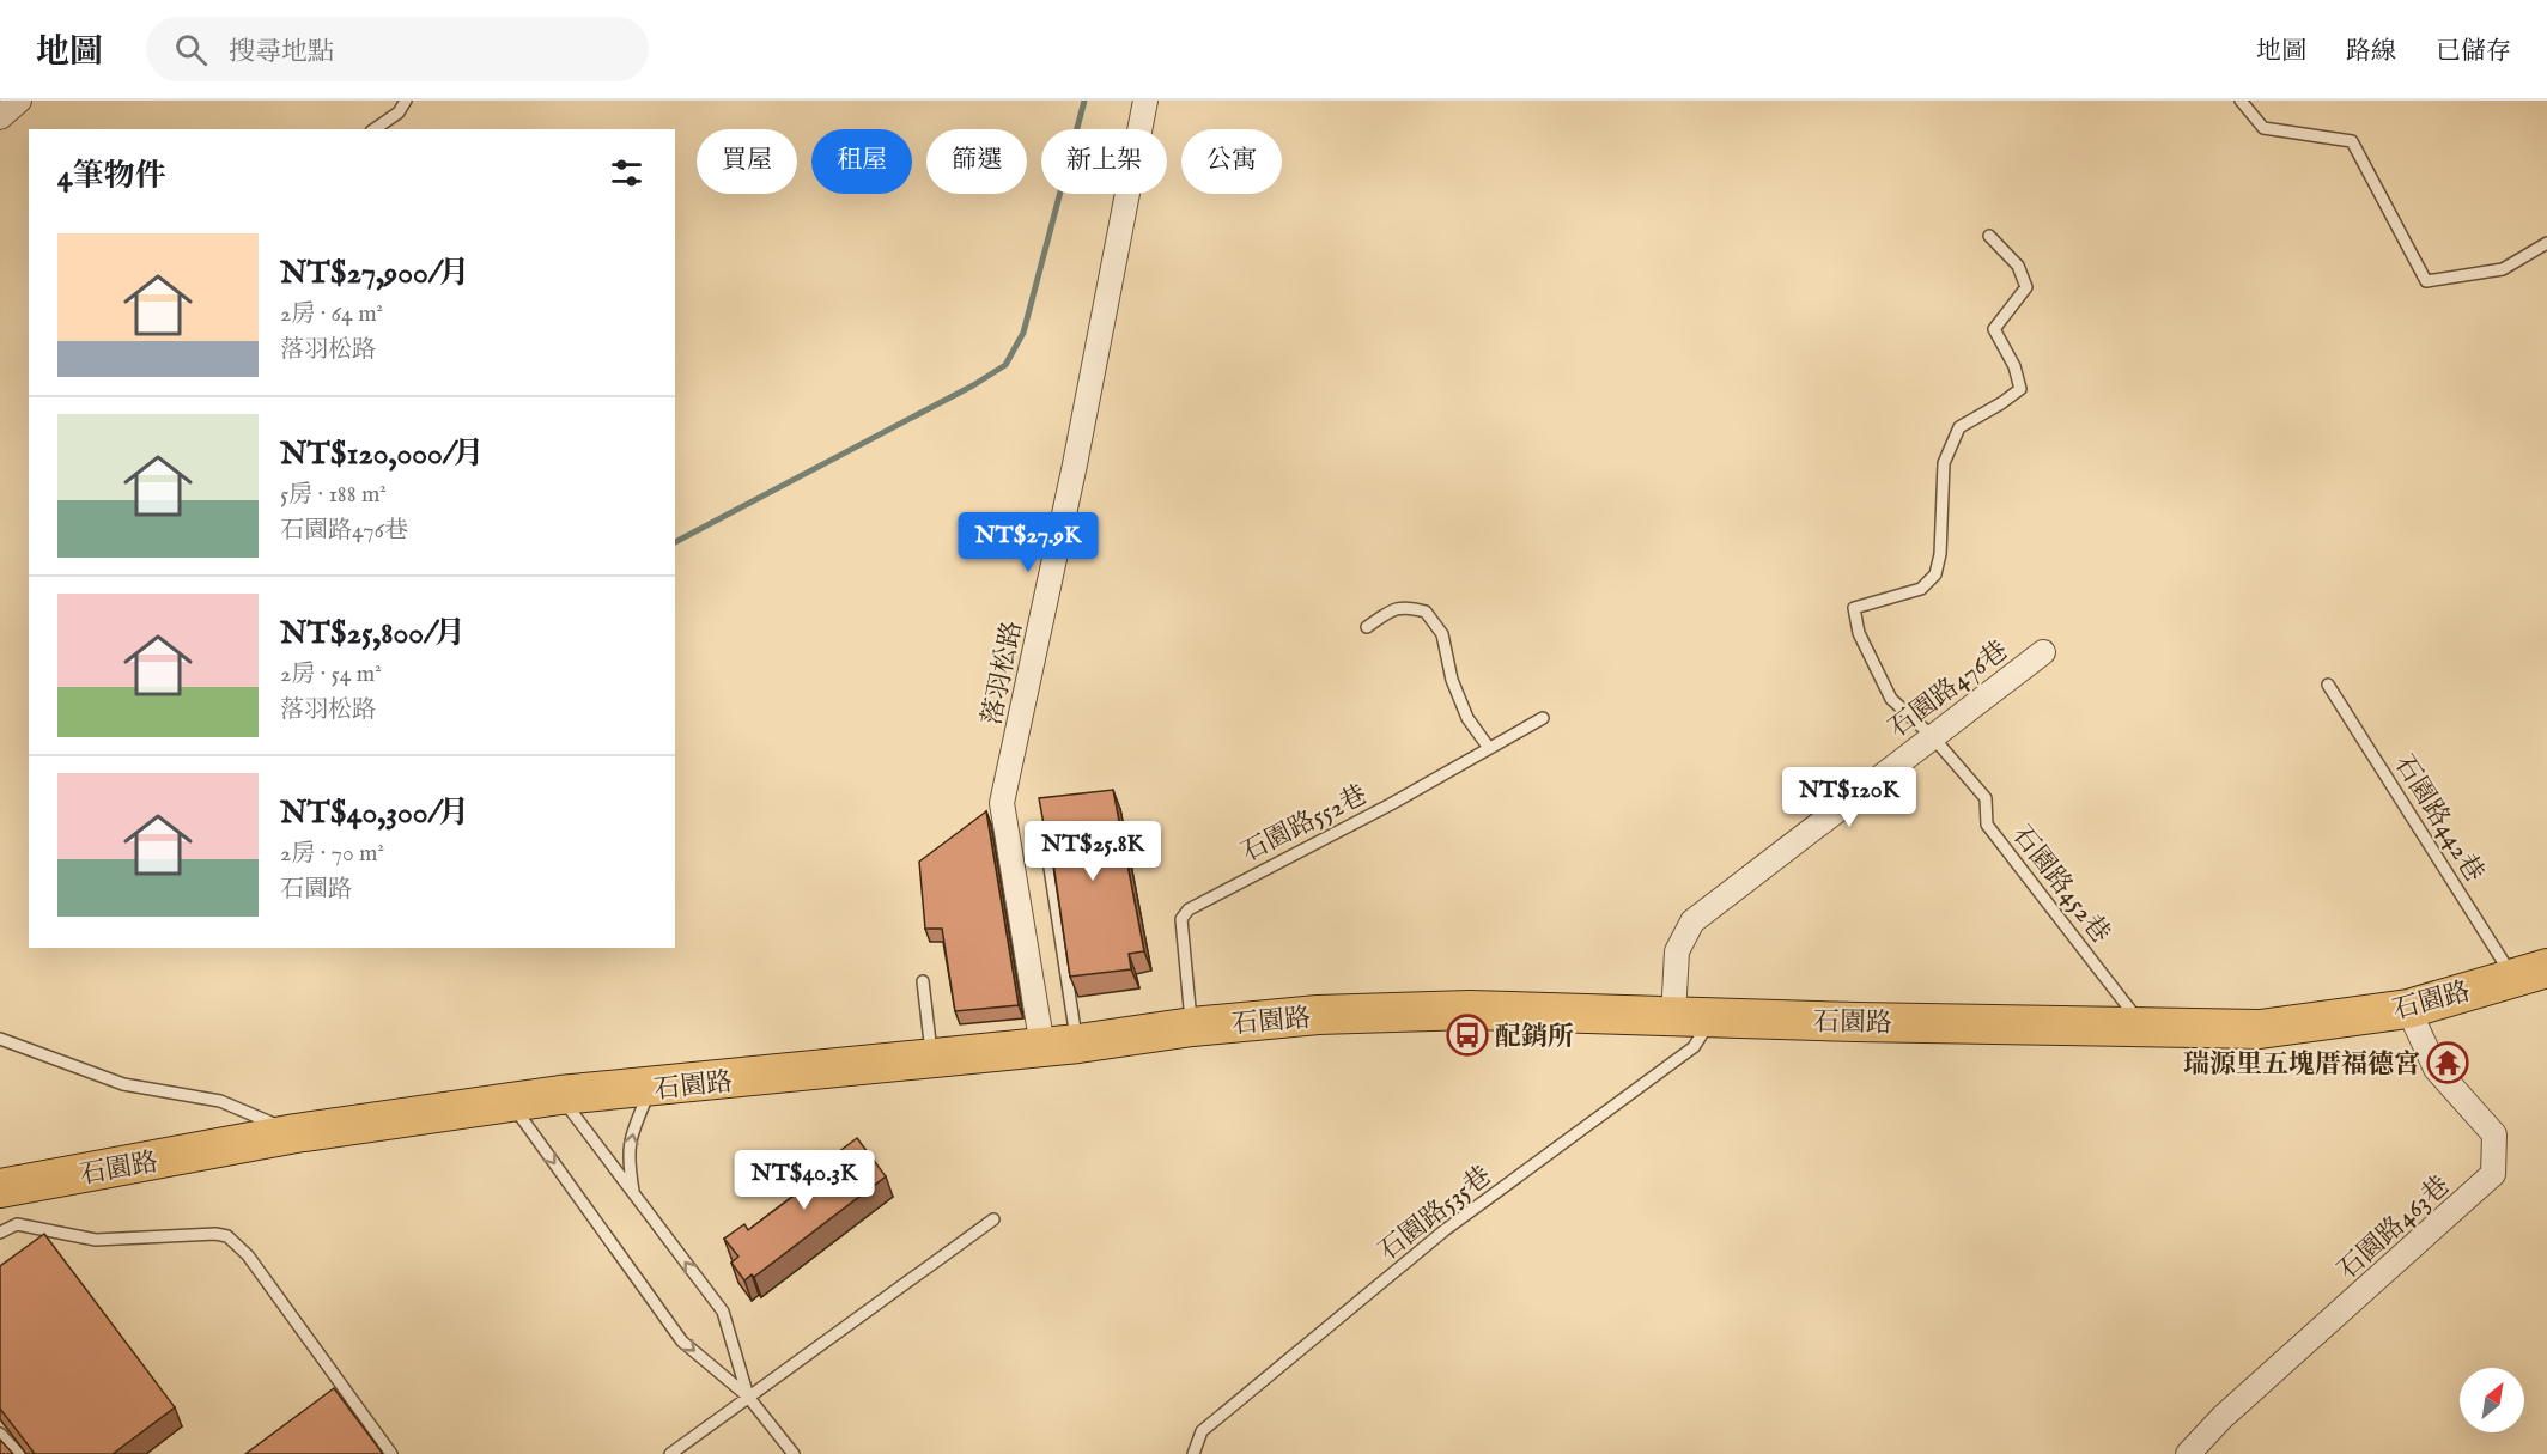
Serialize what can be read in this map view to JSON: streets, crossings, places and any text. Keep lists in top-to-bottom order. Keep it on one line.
{"streets":{"main road":["石園路"],"street":["落羽松路","石園路476巷","石園路463巷"],"lane":["石園路442巷","石園路552巷","石園路452巷","石園路535巷"]},"crossings":[["落羽松路","石園路"],["石園路476巷","石園路452巷"],["石園路476巷","石園路"],["石園路442巷","石園路"],["石園路552巷","石園路"],["石園路452巷","石園路"],["石園路","石園路535巷"],["石園路","石園路463巷"]],"places":{"bus stop":["配銷所"],"temple":["瑞源里五塊厝福德宮"]},"north":"top right","page":{"header":"地圖","search":"搜尋地點","nav":["地圖","路線","已儲存"],"chip":["買屋","租屋","篩選","新上架","公寓"],"heading":"4筆物件","list":[{"name":"NT$27,900/月","note":"2房 · 64 m² · 落羽松路"},{"name":"NT$120,000/月","note":"5房 · 188 m² · 石園路476巷"},{"name":"NT$25,800/月","note":"2房 · 54 m² · 落羽松路"},{"name":"NT$40,300/月","note":"2房 · 70 m² · 石園路"}],"price":["NT$27.9K","NT$120K","NT$25.8K","NT$40.3K"]}}
